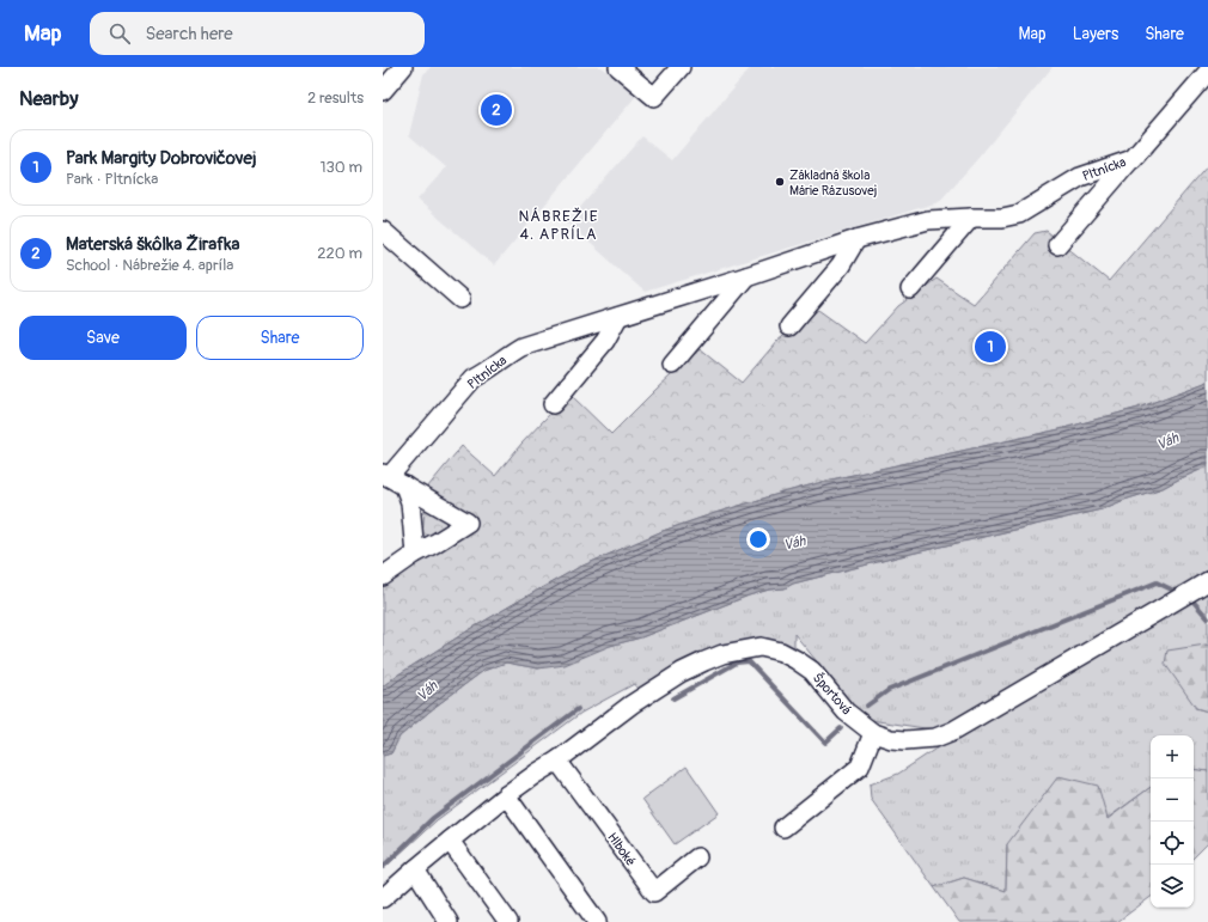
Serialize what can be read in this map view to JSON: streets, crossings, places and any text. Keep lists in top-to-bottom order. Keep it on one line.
{"streets":{"street":["Pltnícka","Športová","Hlboké"]},"crossings":[["Športová","Hlboké"]],"districts":["NÁBREŽIE 4. APRÍLA"],"water":["Váh"],"places":["Základná škola Márie Rázusovej"],"page":{"header":"Map","search":"Search here","nav":["Map","Layers","Share"],"heading":["Nearby","2 results"],"pins":["2","1"],"list":[{"mark":"1","name":"Park Margity Dobrovičovej","note":"Park · Pltnícka","value":"130 m"},{"mark":"2","name":"Materská škôlka Žirafka","note":"School · Nábrežie 4. apríla","value":"220 m"}],"buttons":["Save","Share"],"map_buttons":["+","−"]}}
